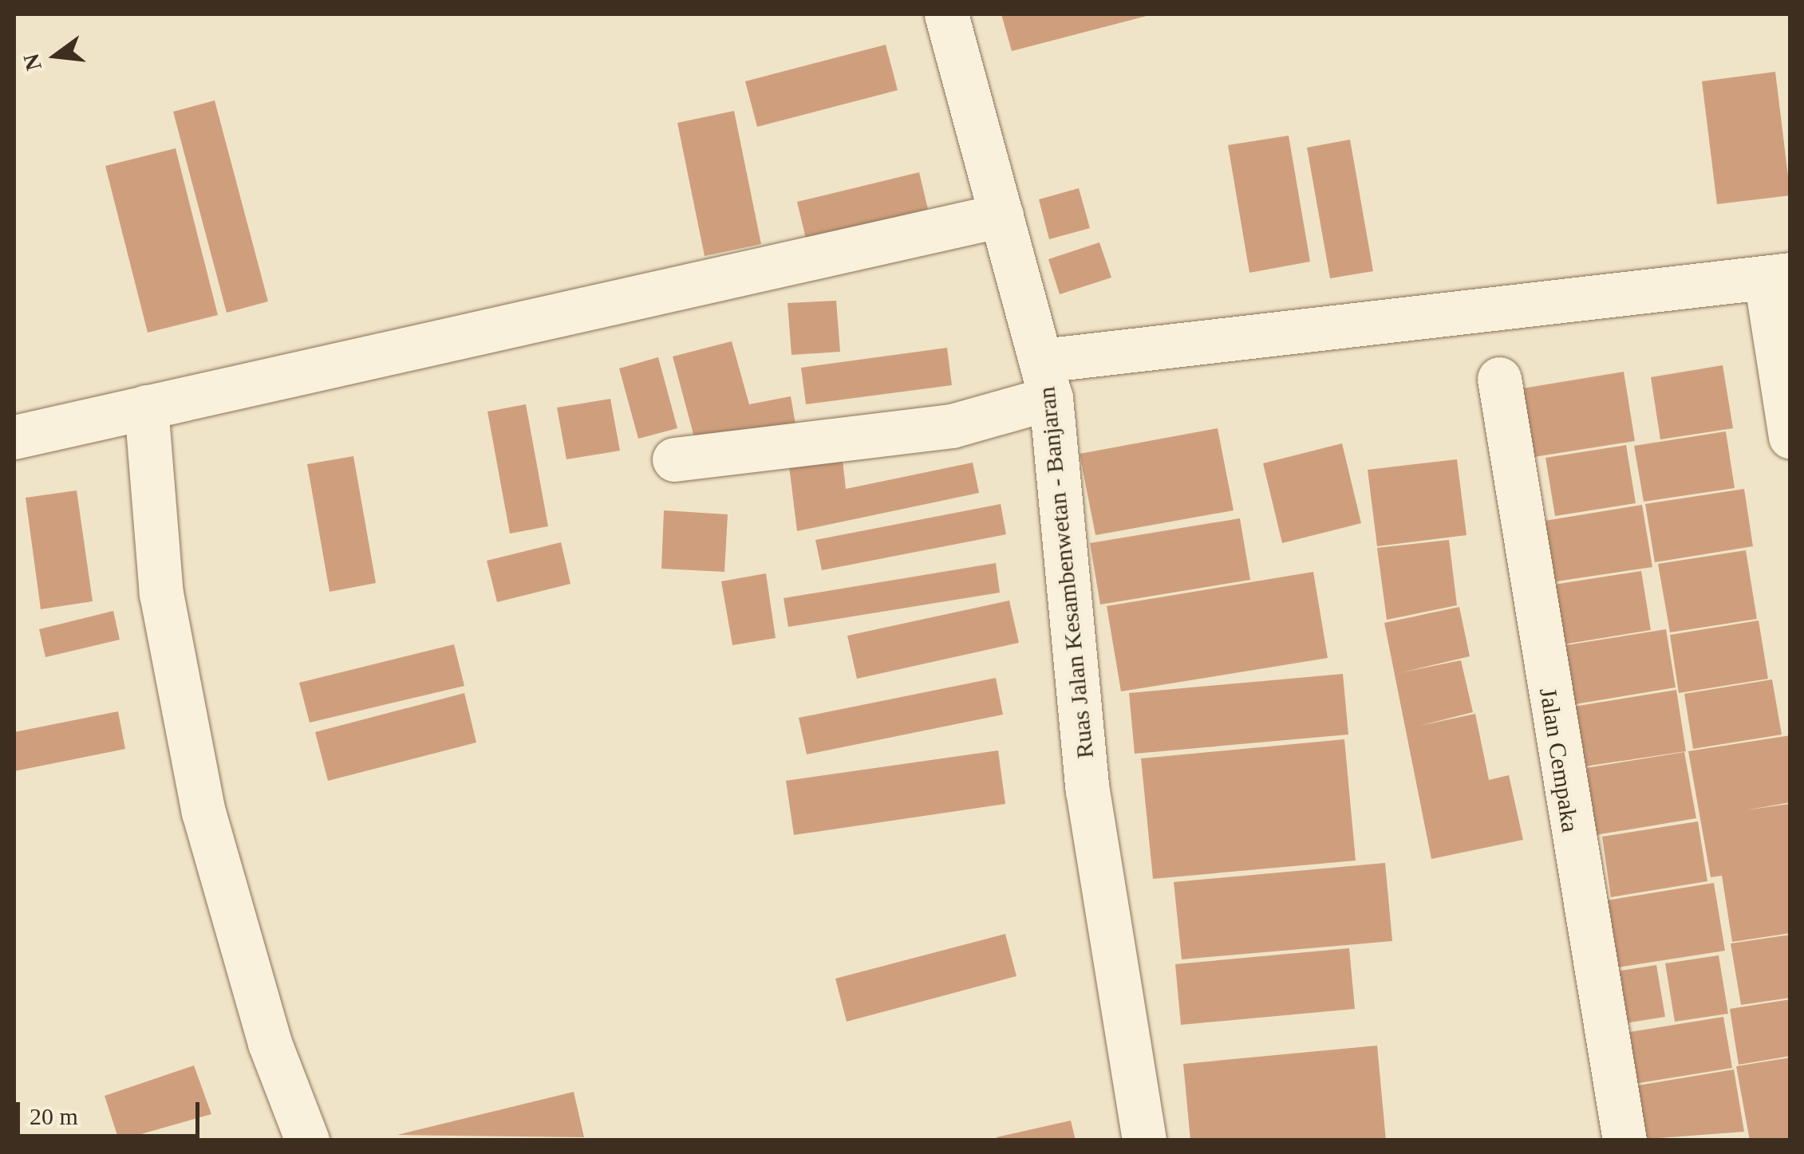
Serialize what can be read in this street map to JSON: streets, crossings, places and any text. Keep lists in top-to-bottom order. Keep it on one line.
{"streets":{"street":["Ruas Jalan Kesambenwetan - Banjaran","Jalan Cempaka"]},"scale_bar":"20 m","north":"left"}
